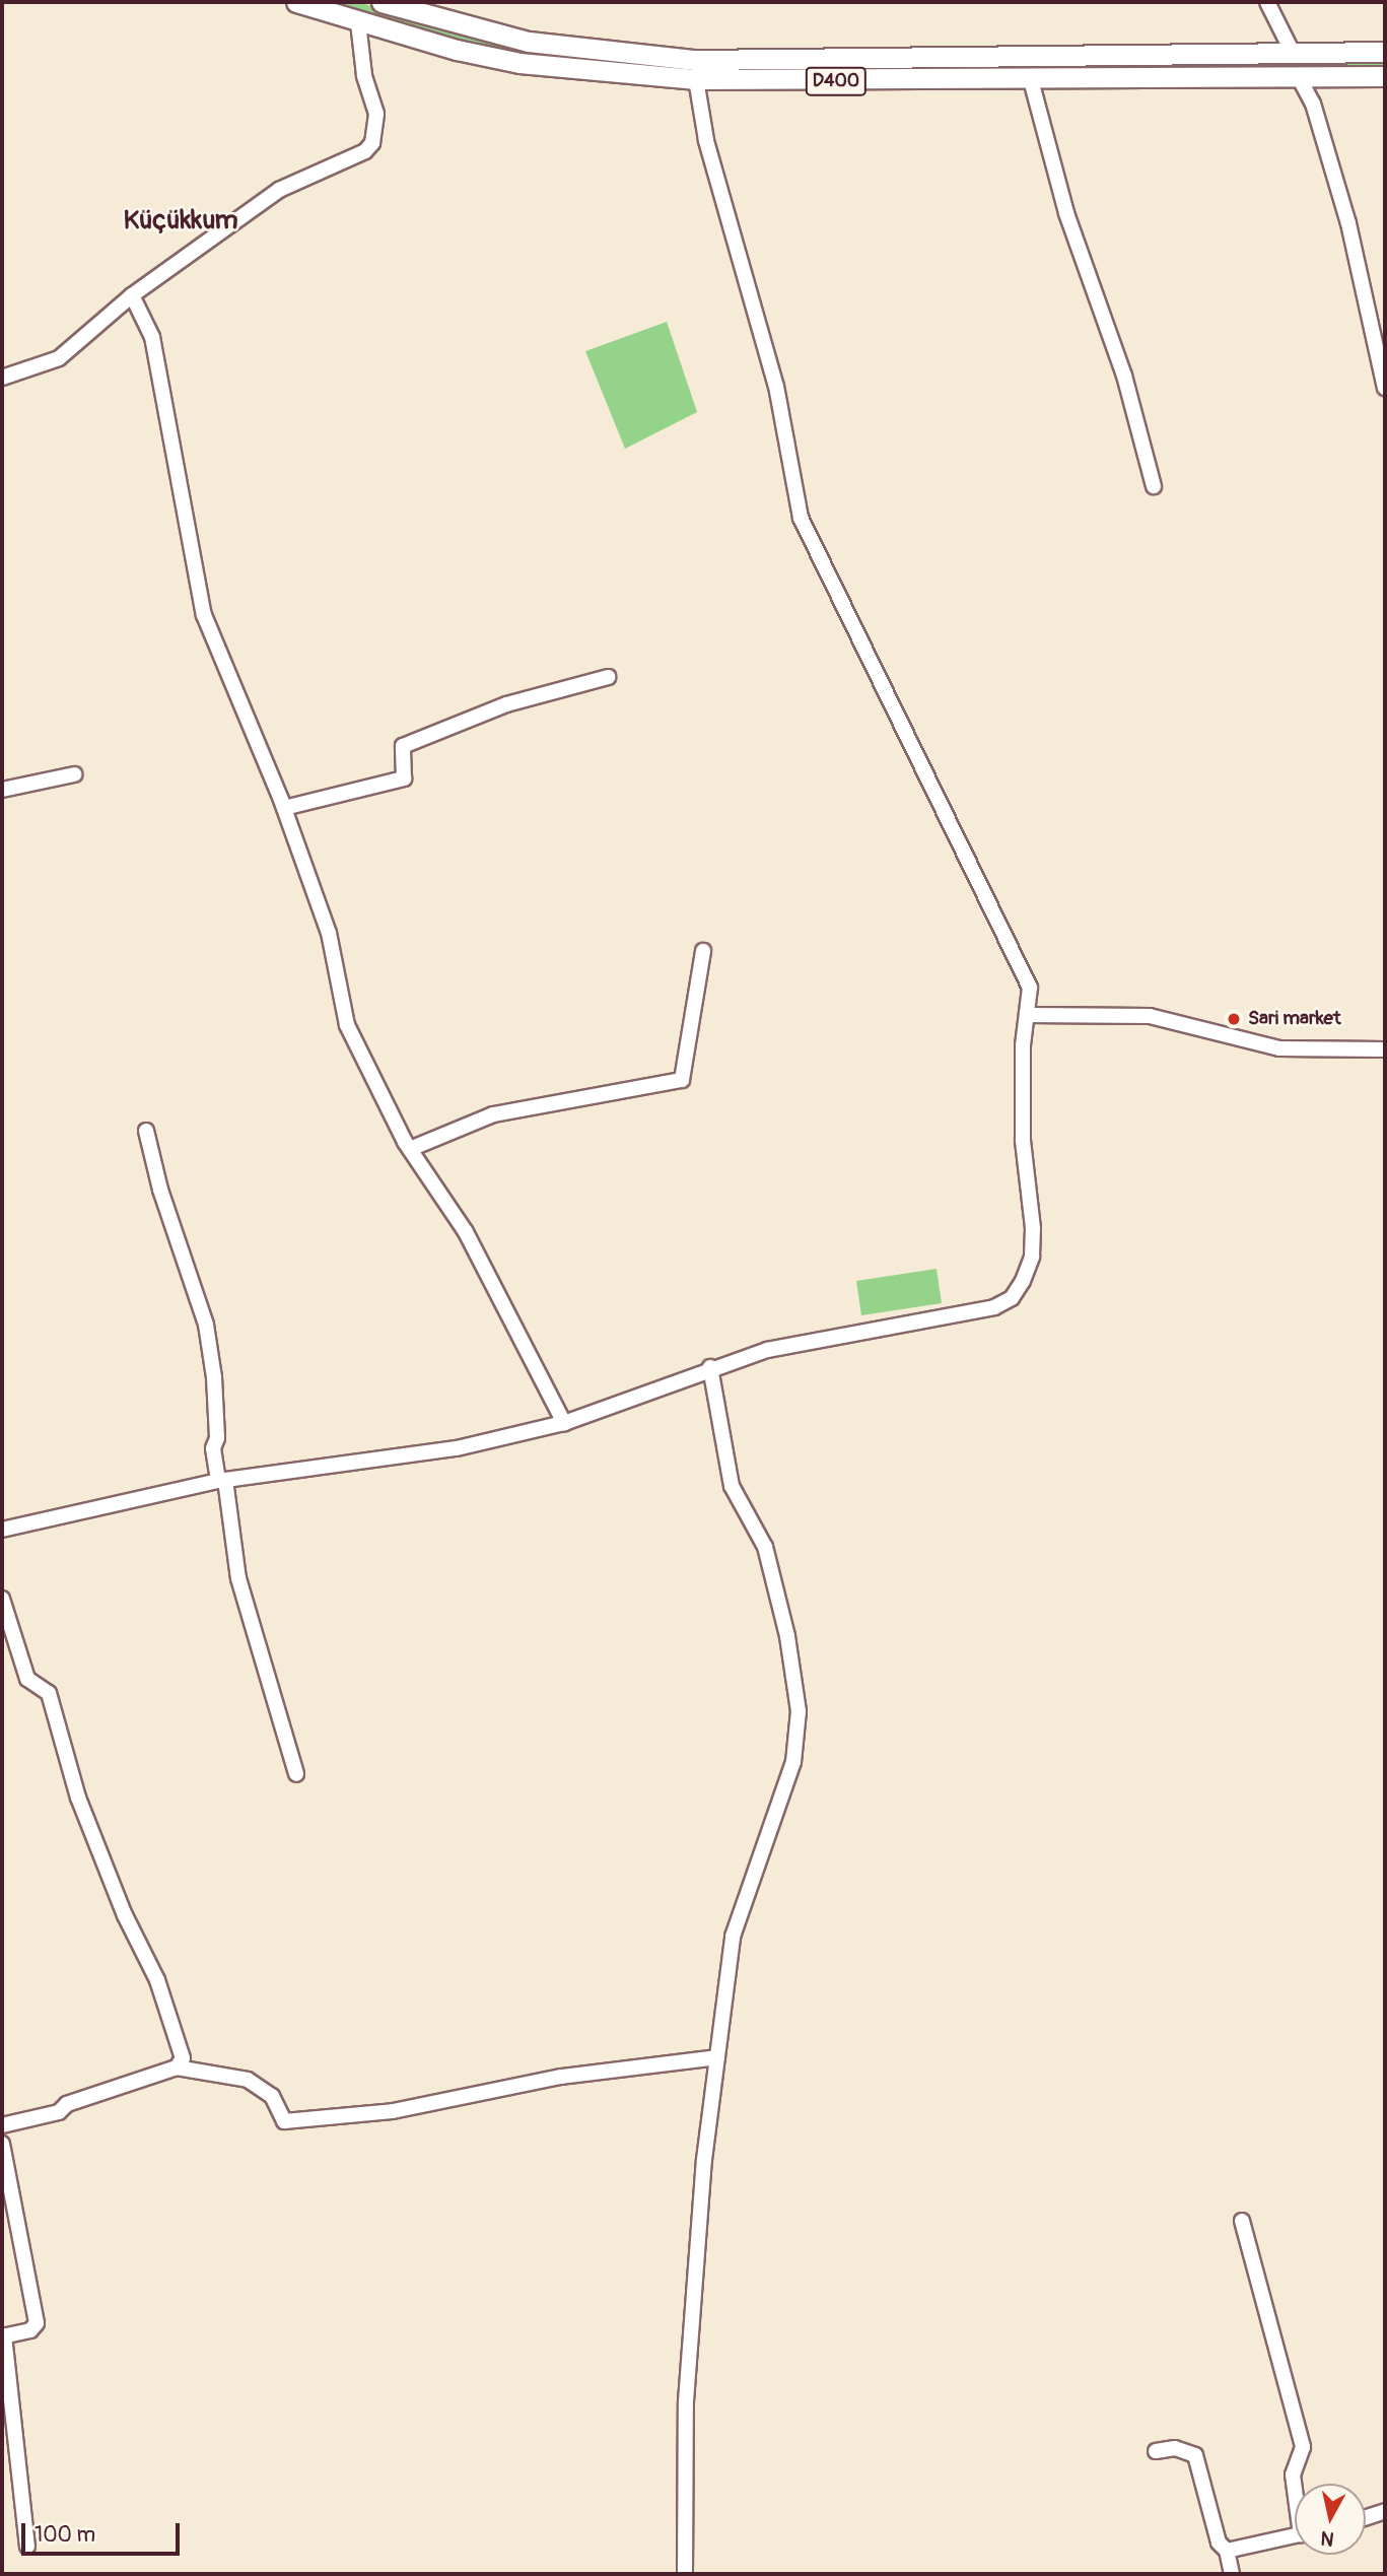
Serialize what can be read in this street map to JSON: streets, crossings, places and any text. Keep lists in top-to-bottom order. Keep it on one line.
{"streets":{"highway":["D400"]},"districts":["Küçükkum"],"places":["Sari market"],"scale_bar":"100 m","north":"bottom"}
